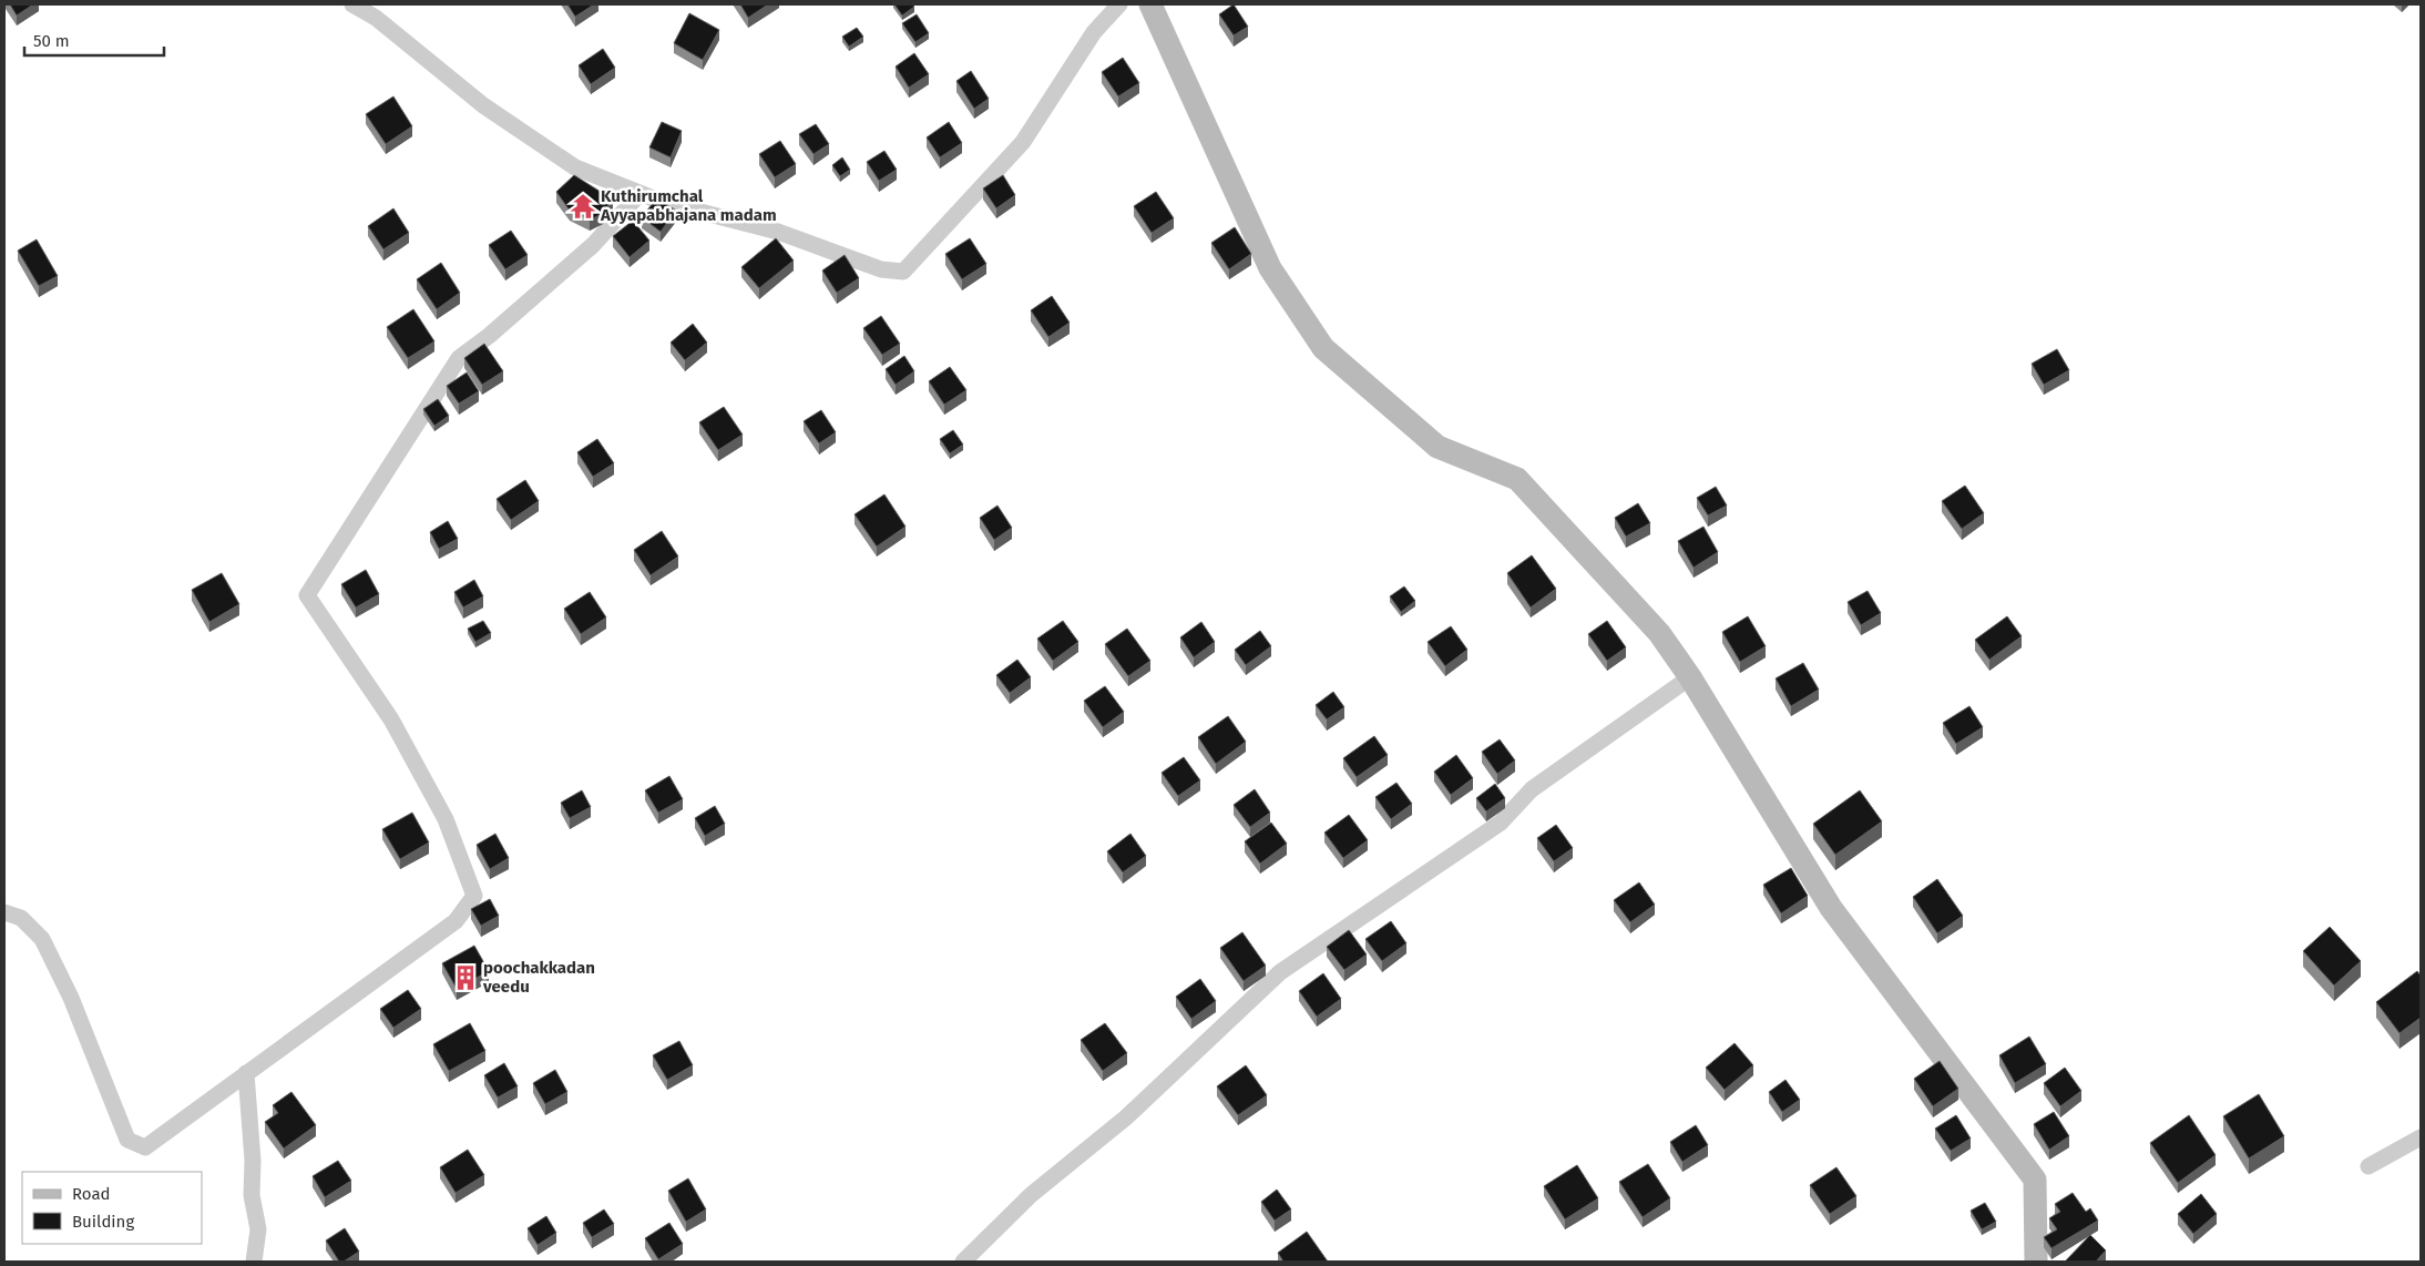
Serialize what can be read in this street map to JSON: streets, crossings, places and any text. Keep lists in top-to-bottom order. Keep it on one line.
{"places":{"temple":["Kuthirumchal Ayyapabhajana madam"],"building":["poochakkadan veedu"]},"legend":["Road","Building"],"scale_bar":"50 m"}
